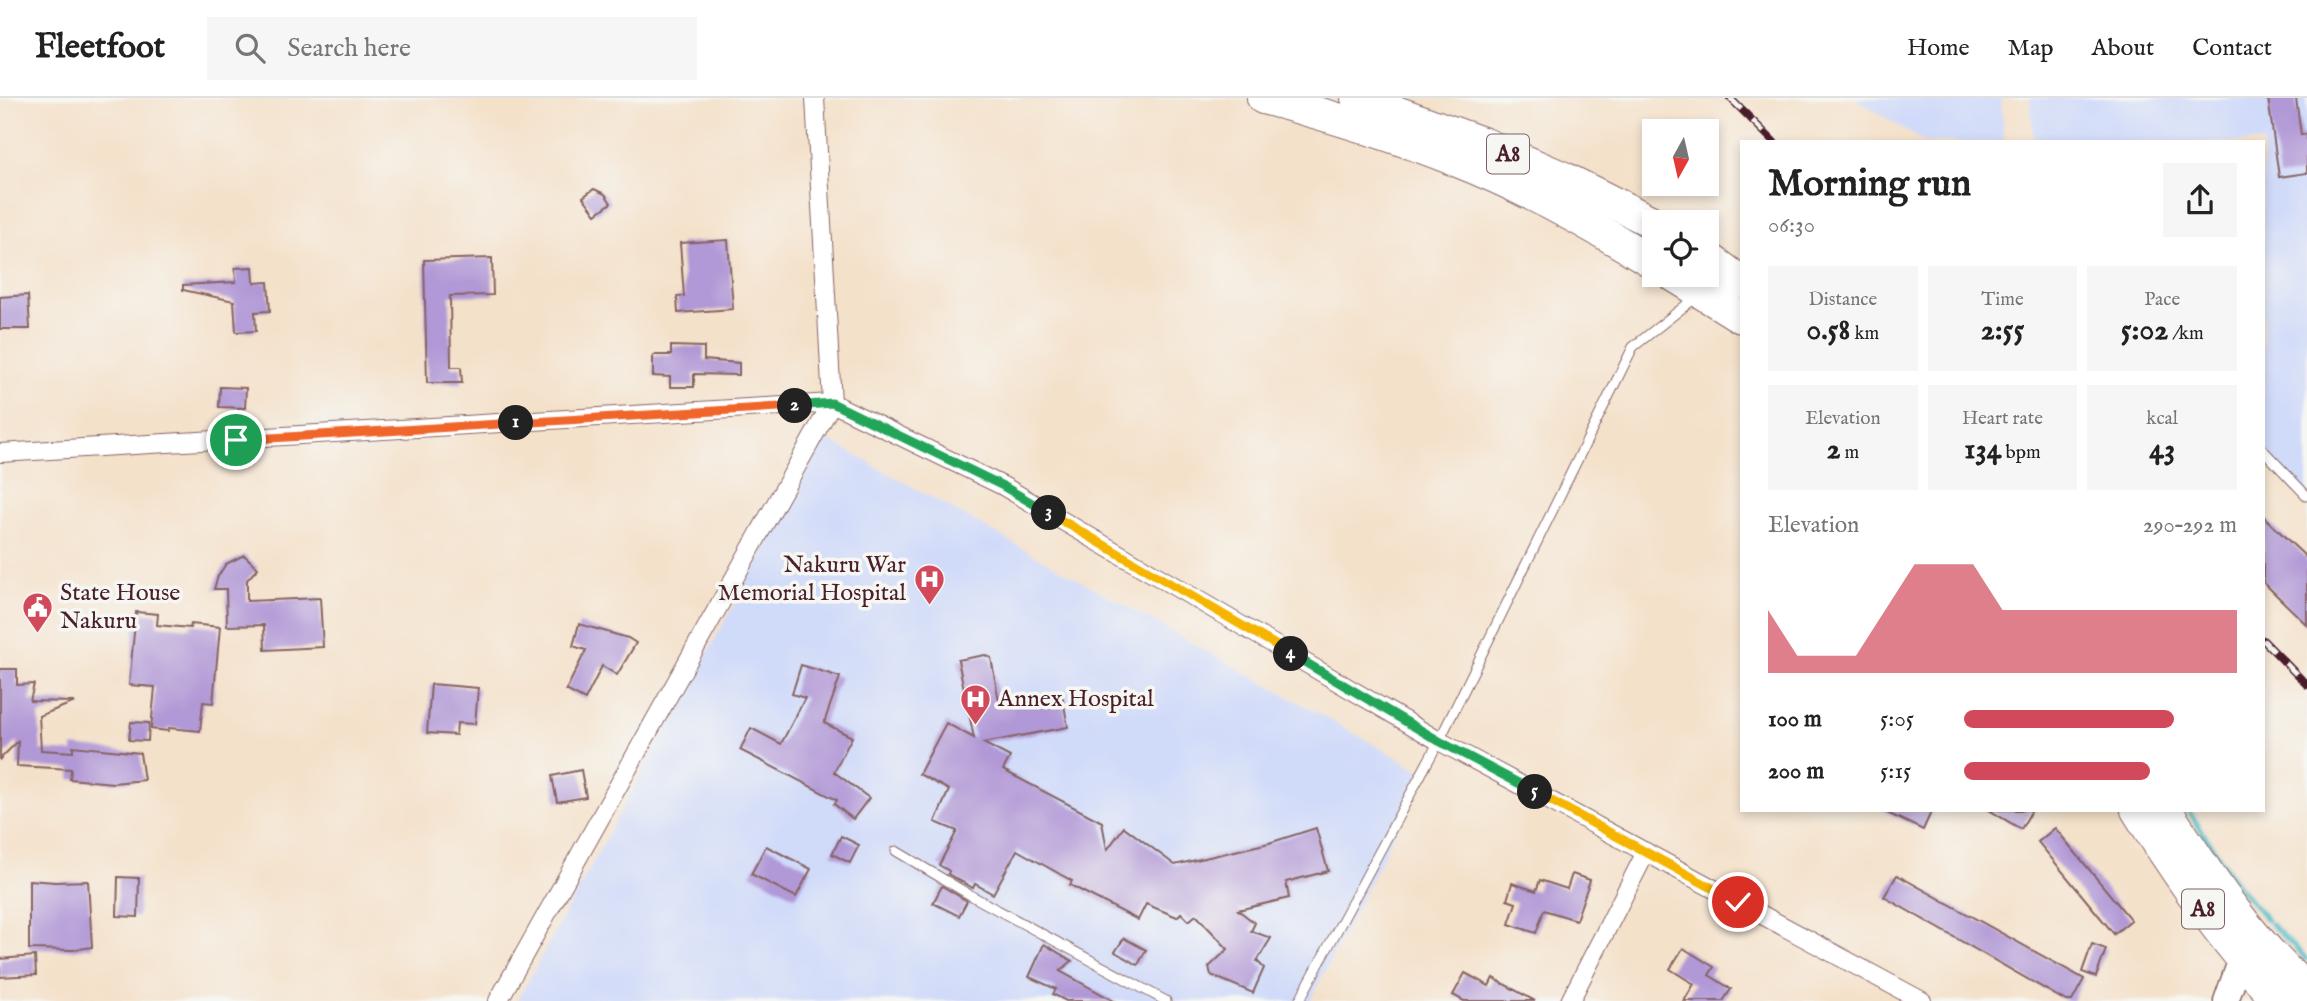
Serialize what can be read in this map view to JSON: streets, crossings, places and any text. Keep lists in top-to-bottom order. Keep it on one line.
{"streets":{"highway":["A8"]},"places":{"hospital":["Nakuru War Memorial Hospital","Annex Hospital"],"public building":["State House Nakuru"]},"north":"bottom","page":{"header":"Fleetfoot","search":"Search here","nav":["Home","Map","About","Contact"],"heading":["Morning run","06:30"],"stats":[["Distance","0.58 km"],["Time","2:55"],["Pace","5:02 /km"],["Elevation","2 m"],["Heart rate","134 bpm"],["kcal","43"]],"pins":["2","1","3","4","5"],"chart":["Elevation","290–292 m"],"list":[{"name":"100 m","note":"5:05"},{"name":"200 m","note":"5:15"}]}}
